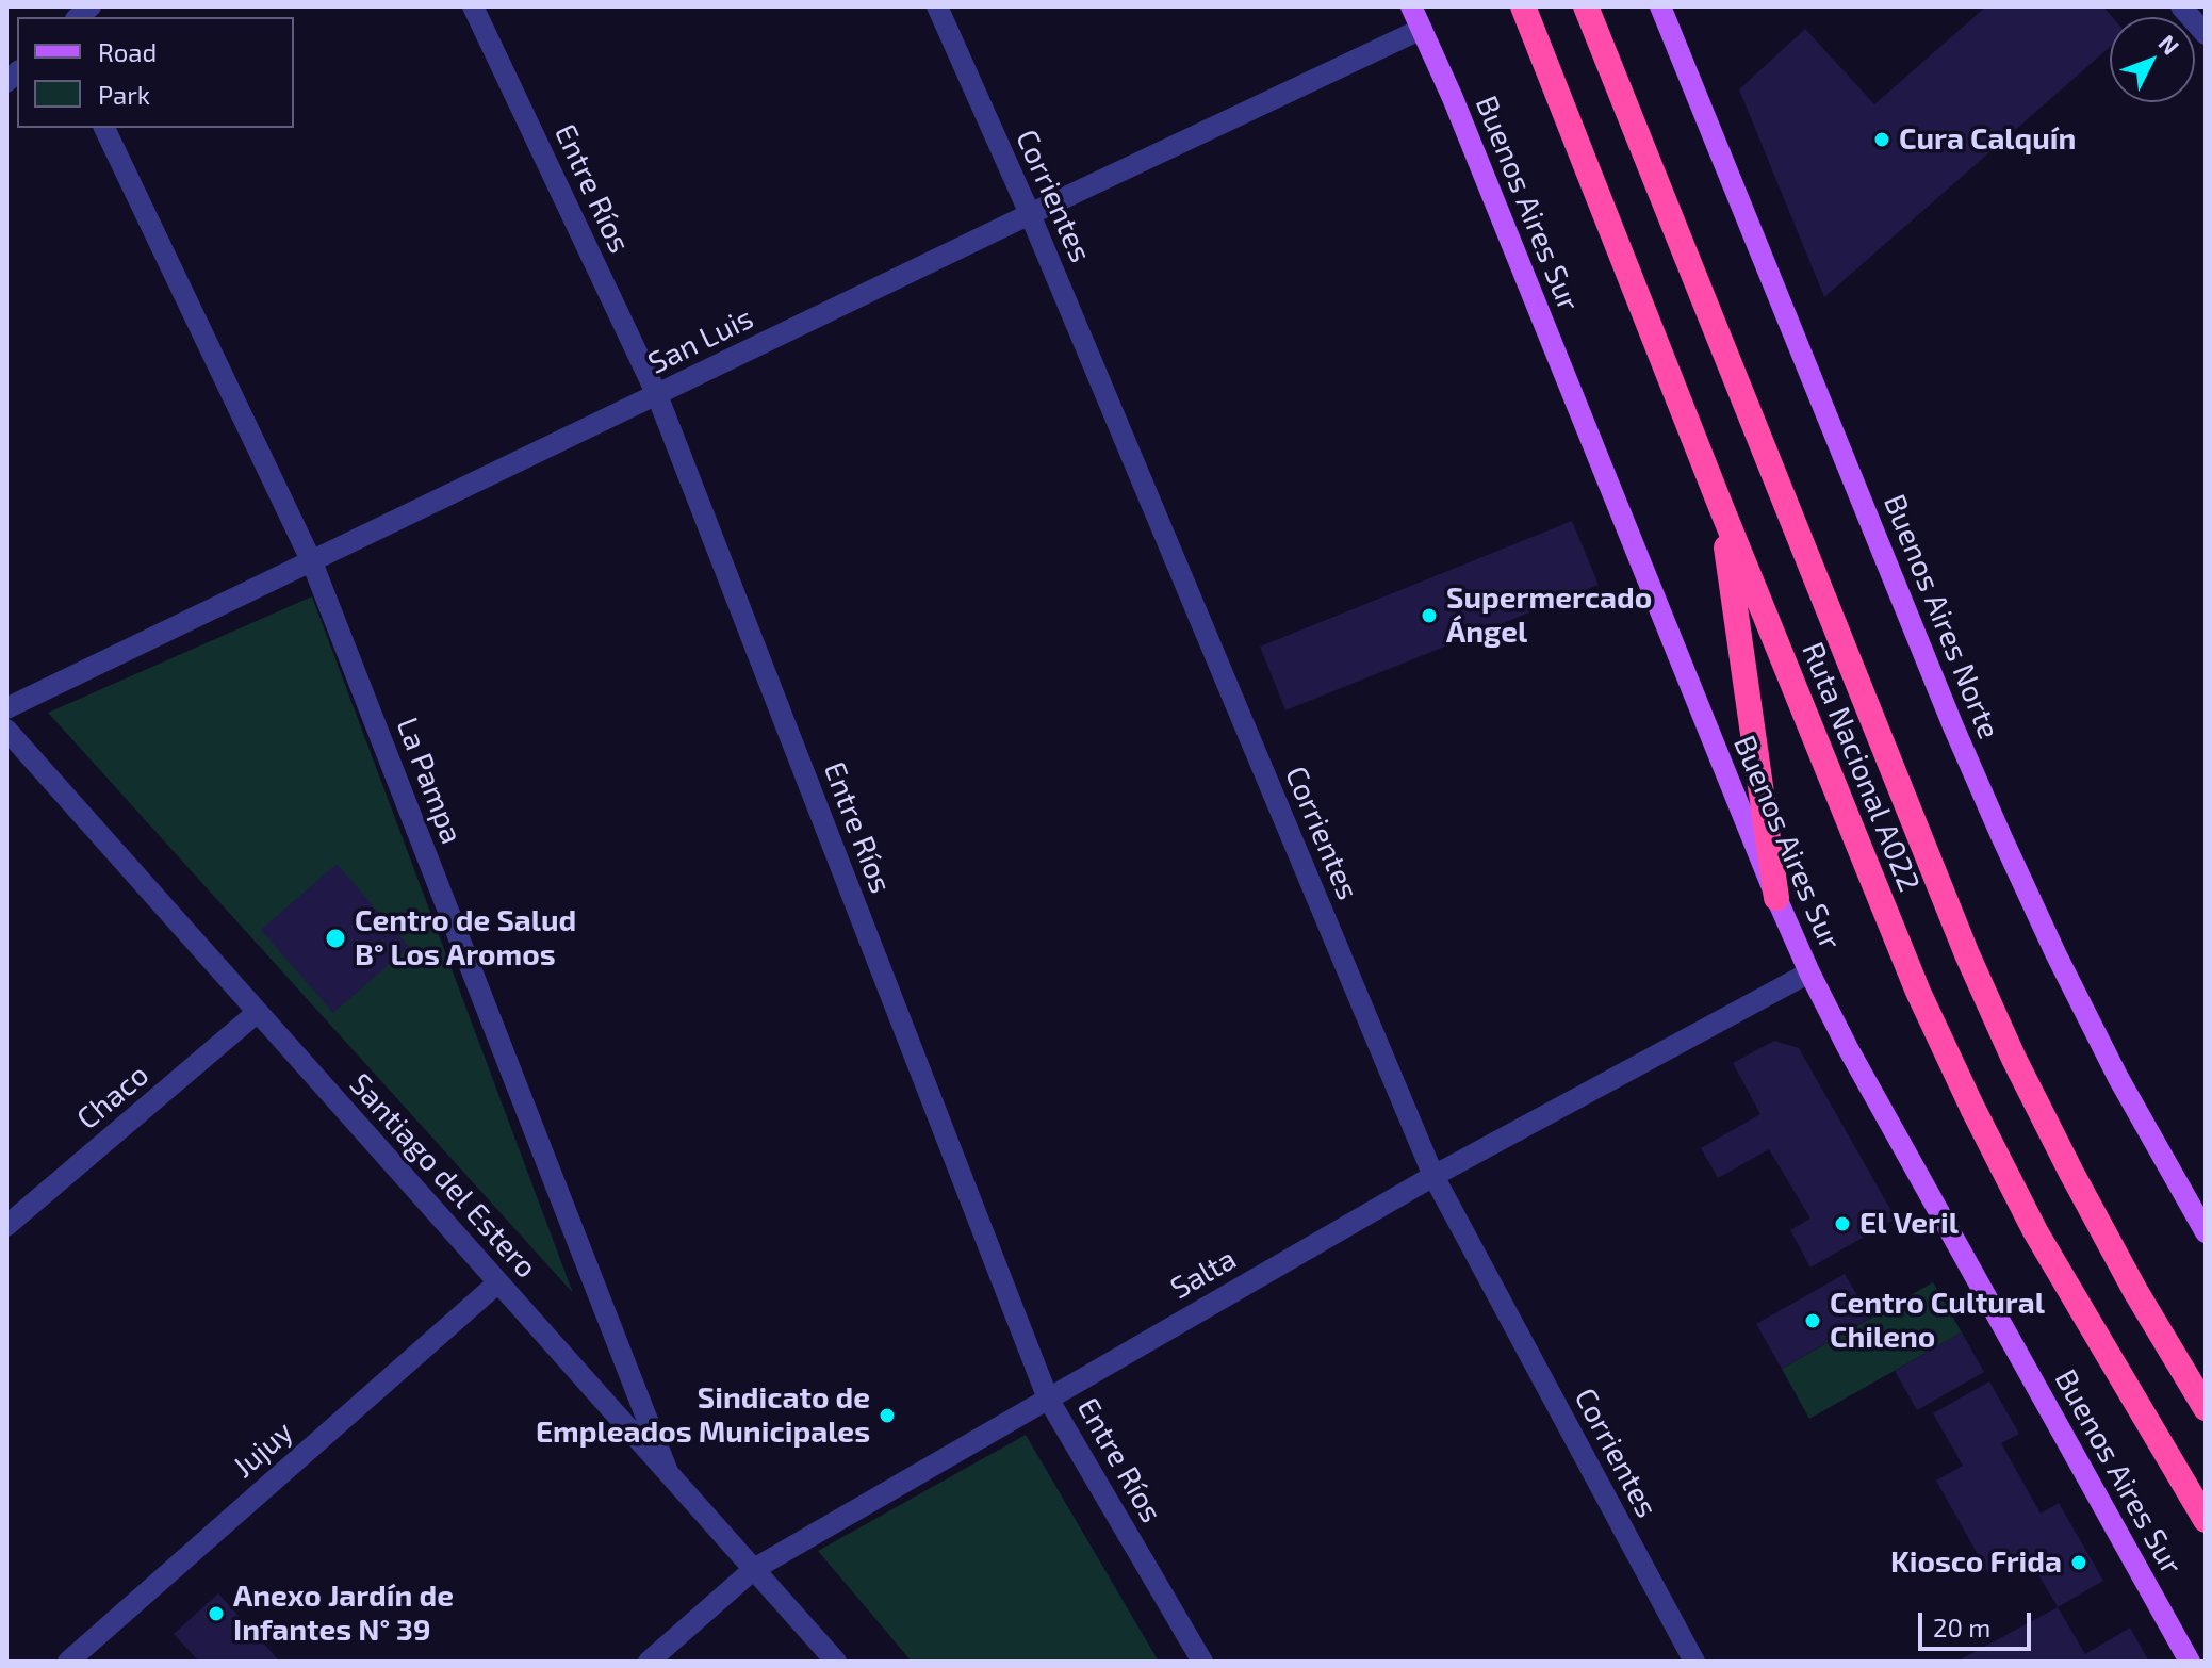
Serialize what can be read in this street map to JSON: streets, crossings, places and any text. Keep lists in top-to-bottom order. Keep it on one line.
{"streets":{"highway":["Ruta Nacional A022"],"main road":["Buenos Aires Sur","Buenos Aires Norte"],"street":["Entre Ríos","Corrientes","San Luis","La Pampa","Chaco","Santiago del Estero","Salta","Jujuy"]},"crossings":[["Entre Ríos","San Luis"],["Entre Ríos","Salta"],["Corrientes","San Luis"],["Corrientes","Salta"],["Buenos Aires Sur","San Luis"],["Buenos Aires Sur","Salta"],["San Luis","La Pampa"],["La Pampa","Santiago del Estero"],["Chaco","Santiago del Estero"],["Santiago del Estero","Salta"],["Santiago del Estero","Jujuy"]],"places":["Cura Calquín","Supermercado Ángel","Centro de Salud B° Los Aromos","El Veril","Centro Cultural Chileno","Sindicato de Empleados Municipales","Kiosco Frida","Anexo Jardín de Infantes N° 39"],"legend":["Road","Park"],"scale_bar":"20 m","north":"top right"}
